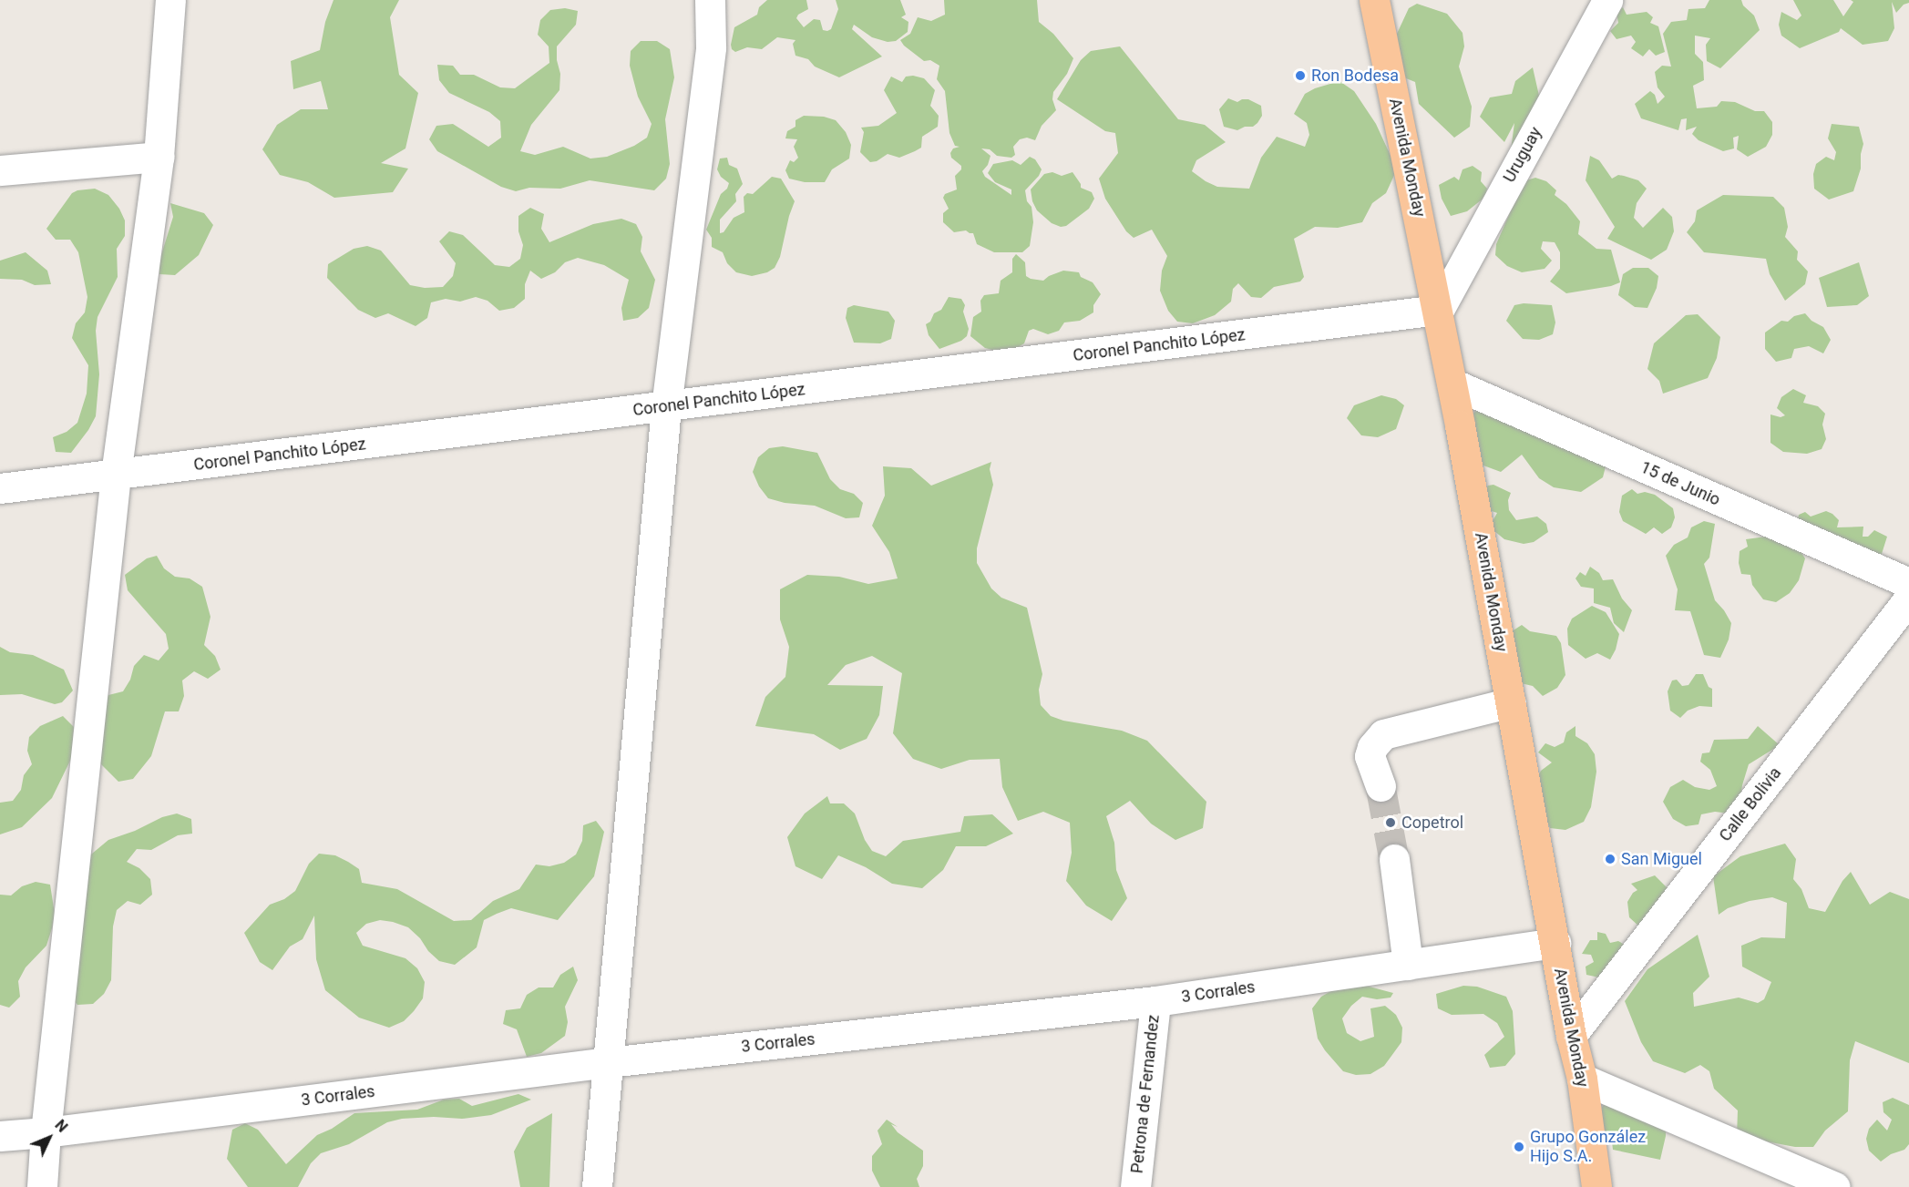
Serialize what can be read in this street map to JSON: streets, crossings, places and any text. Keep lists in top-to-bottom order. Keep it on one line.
{"streets":{"main road":["Avenida Monday"],"street":["Uruguay","Coronel Panchito López","15 de Junio","Calle Bolivia","3 Corrales","Petrona de Fernandez"]},"crossings":[["Uruguay","Avenida Monday"],["Uruguay","Coronel Panchito López"],["Avenida Monday","Coronel Panchito López"],["Avenida Monday","15 de Junio"],["Avenida Monday","Calle Bolivia"],["Avenida Monday","3 Corrales"],["3 Corrales","Petrona de Fernandez"]],"places":["Ron Bodesa","Copetrol","San Miguel","Grupo González Hijo S.A."],"north":"top right"}
